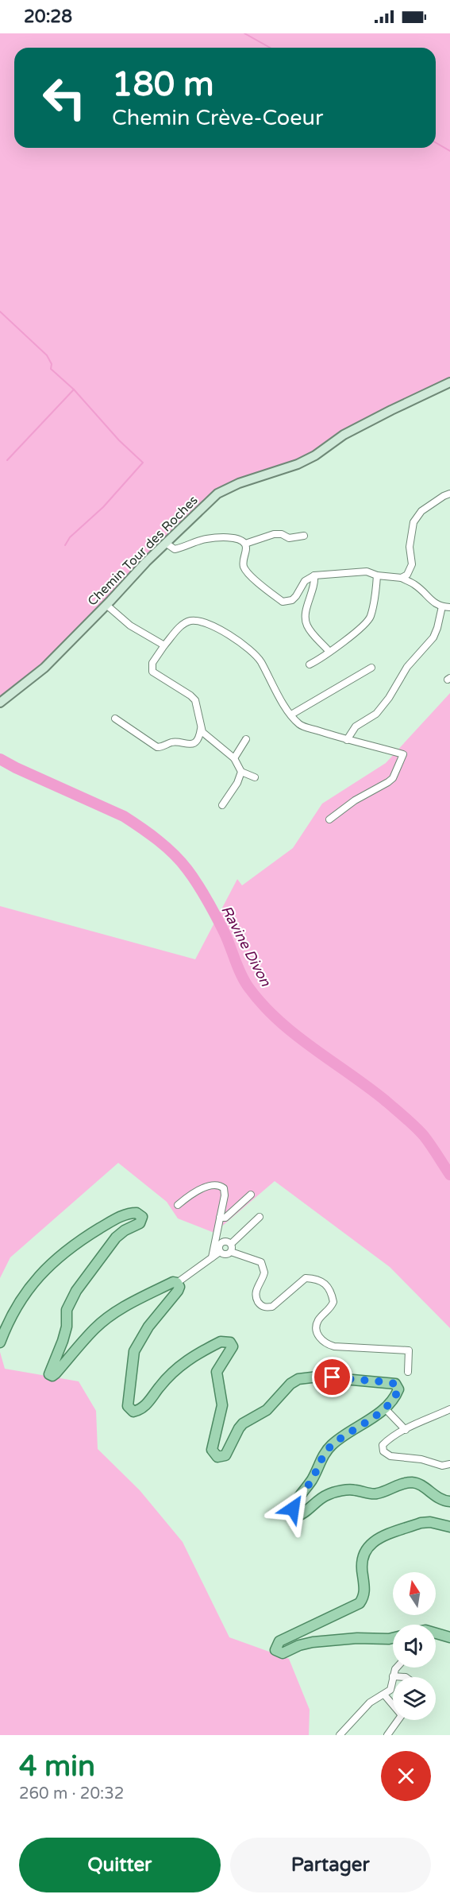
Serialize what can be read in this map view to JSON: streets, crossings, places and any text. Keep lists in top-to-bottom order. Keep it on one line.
{"streets":{"street":["Chemin Tour des Roches"]},"water":["Ravine Divon"],"north":"top","page":{"status":"20:28","turn":["180 m","Chemin Crève-Coeur"],"heading":["4 min","260 m · 20:32"],"buttons":["Quitter","Partager"]}}
